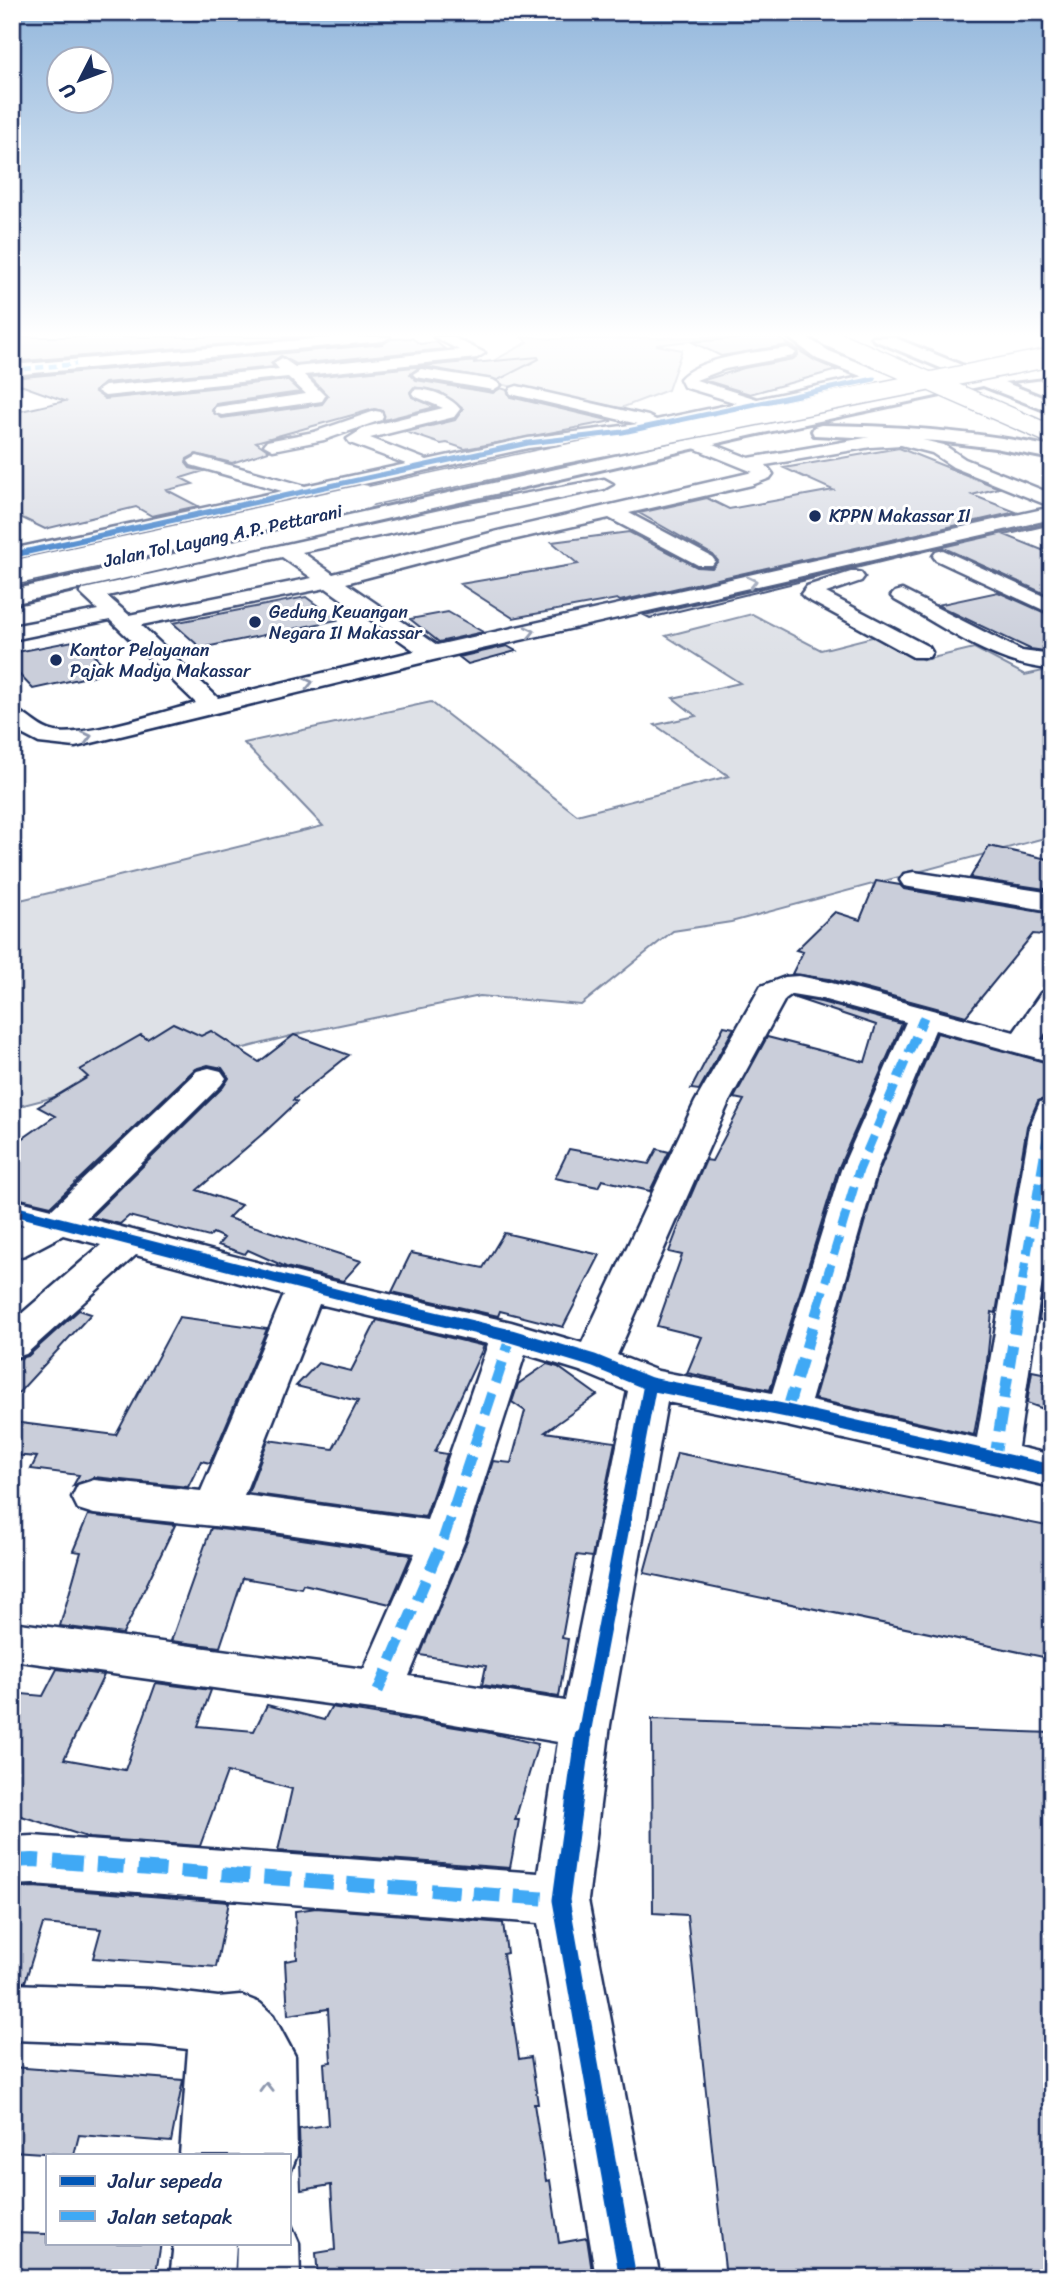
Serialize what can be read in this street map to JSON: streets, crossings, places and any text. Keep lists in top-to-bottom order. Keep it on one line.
{"streets":{"highway":["Jalan Tol Layang A.P. Pettarani"]},"places":["KPPN Makassar II","Gedung Keuangan Negara II Makassar","Kantor Pelayanan Pajak Madya Makassar"],"legend":["Jalur sepeda","Jalan setapak"],"north":"bottom left"}
